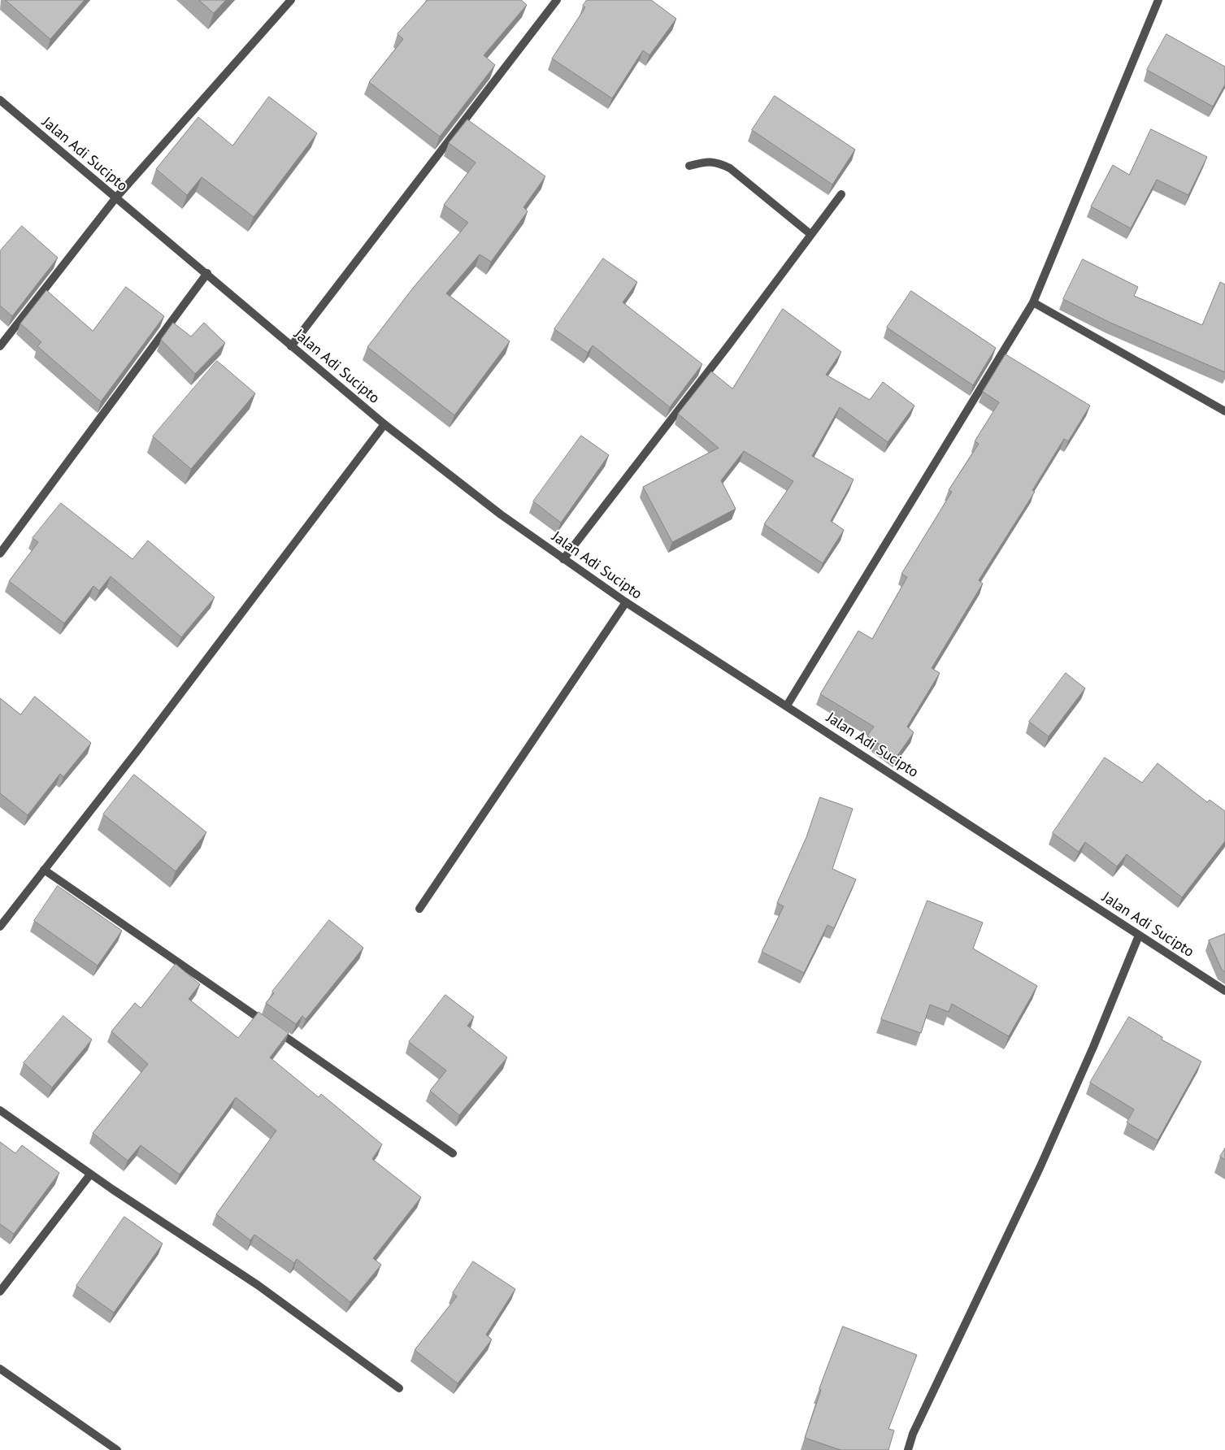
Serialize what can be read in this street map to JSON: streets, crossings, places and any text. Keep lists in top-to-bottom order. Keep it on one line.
{"streets":{"street":["Jalan Adi Sucipto"]}}
